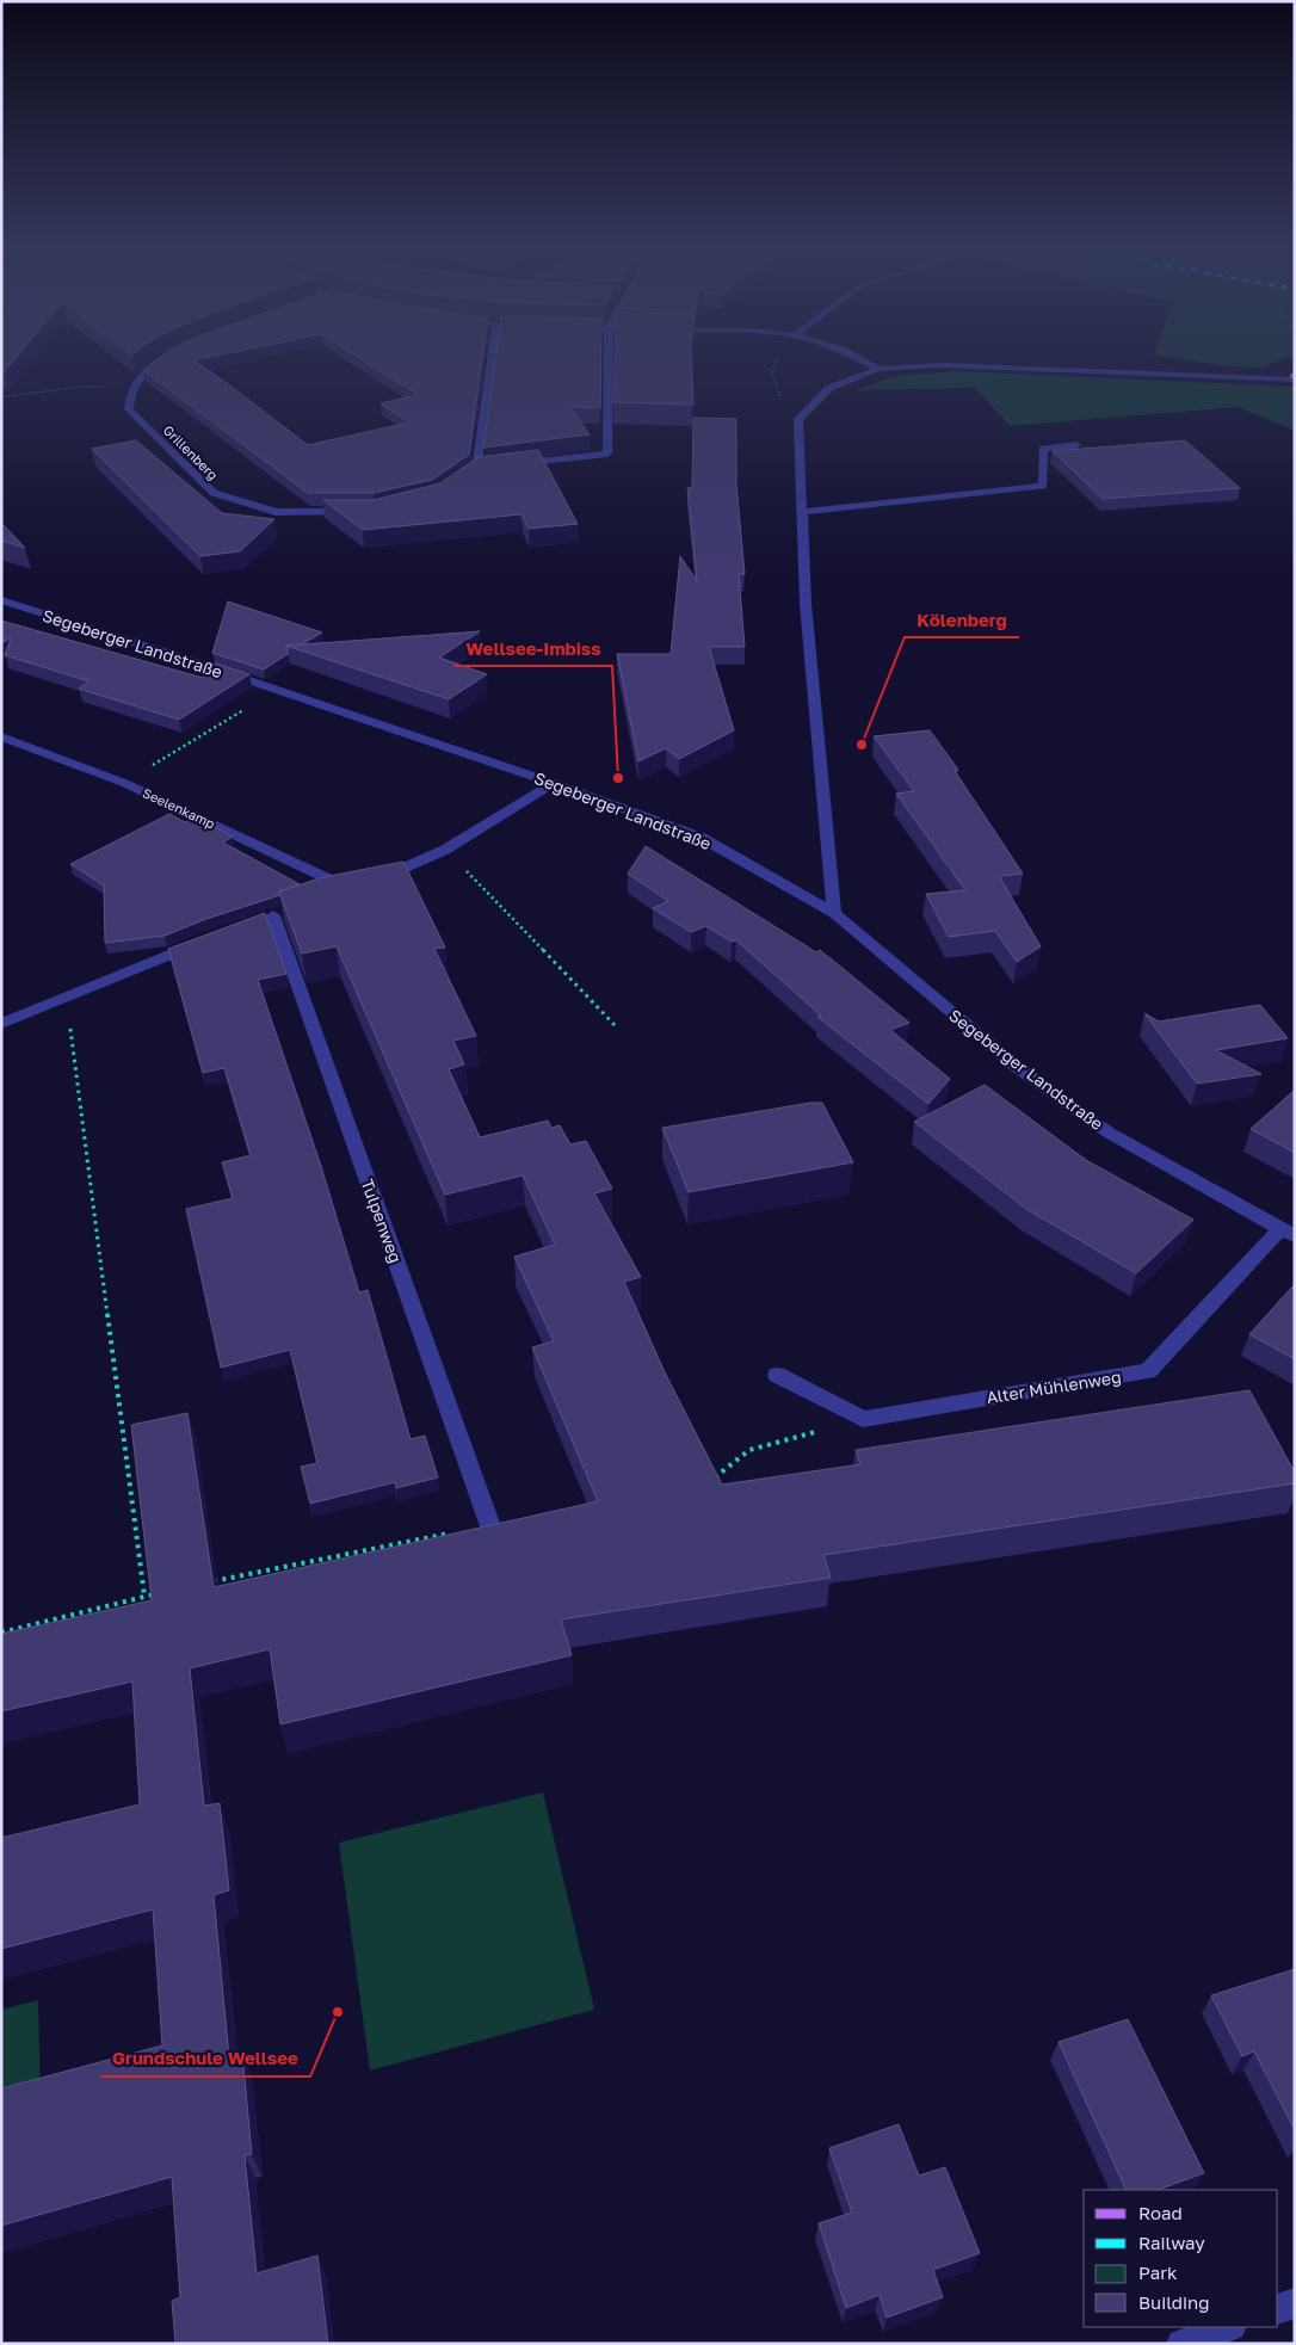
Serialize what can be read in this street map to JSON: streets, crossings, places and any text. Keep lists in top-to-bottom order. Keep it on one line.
{"streets":{"street":["Grillenberg","Segeberger Landstraße","Seelenkamp","Tulpenweg","Alter Mühlenweg"]},"crossings":[["Segeberger Landstraße","Alter Mühlenweg"]],"places":["Kölenberg","Wellsee-Imbiss","Grundschule Wellsee"],"legend":["Road","Railway","Park","Building"]}
